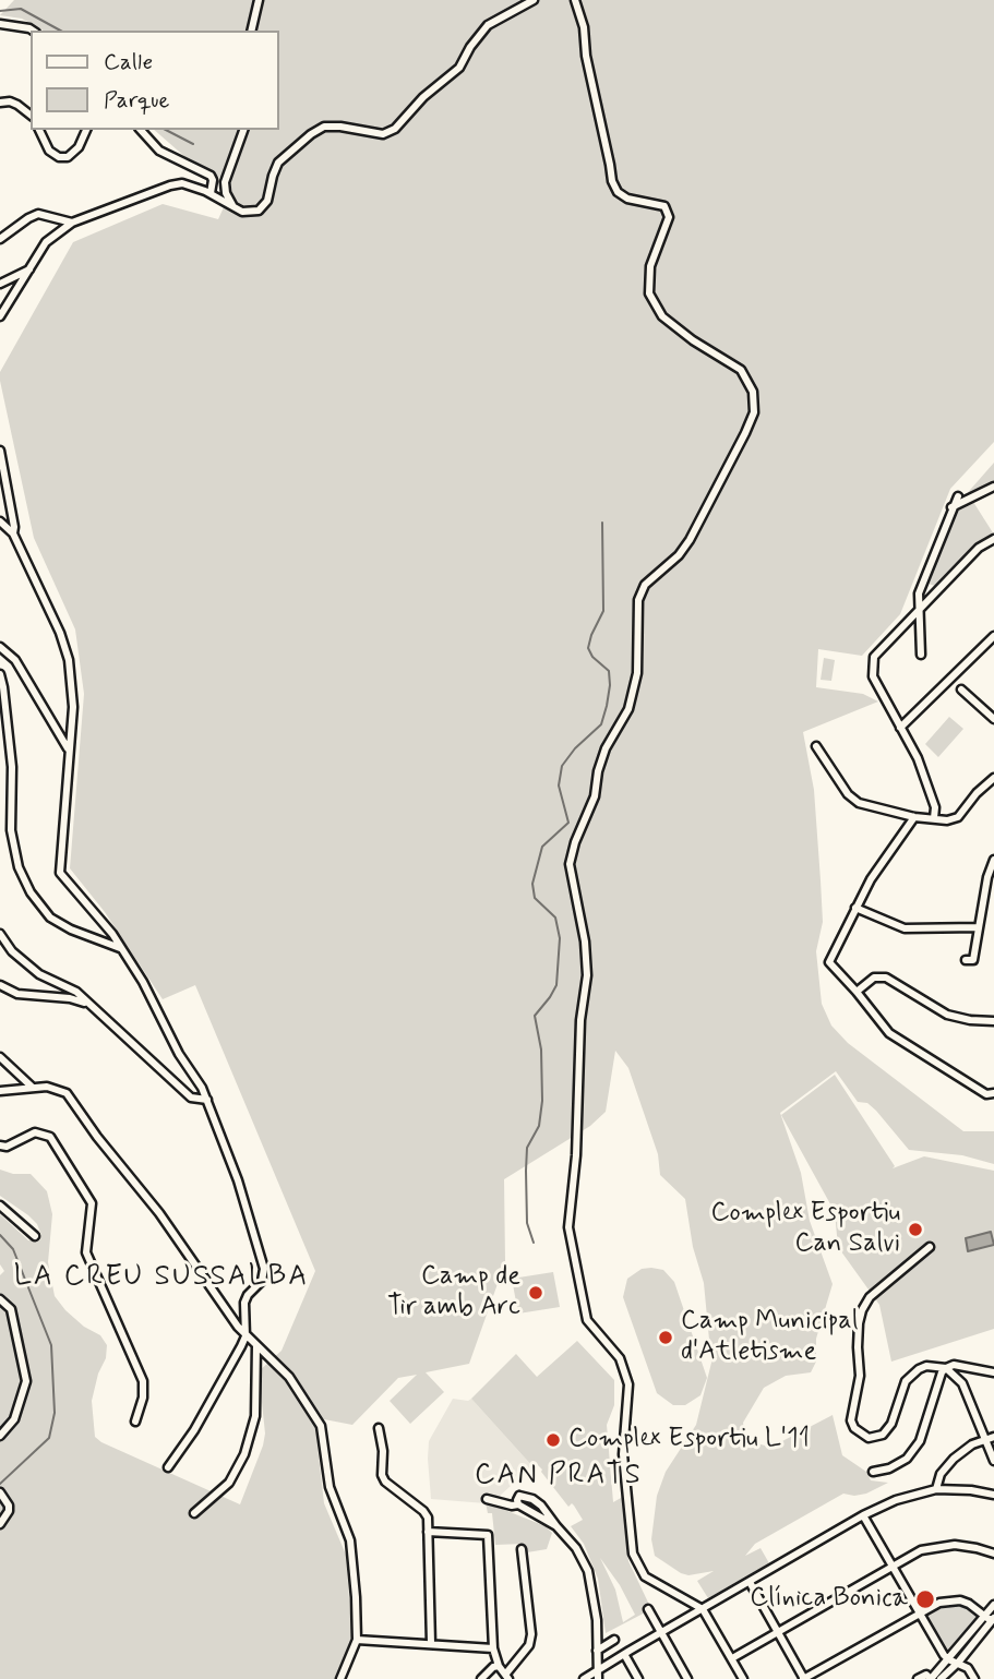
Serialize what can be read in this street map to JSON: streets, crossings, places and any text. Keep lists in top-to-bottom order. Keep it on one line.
{"districts":["LA CREU SUSSALBA","CAN PRATS"],"places":["Complex Esportiu Can Salvi","Camp de Tir amb Arc","Camp Municipal d'Atletisme","Complex Esportiu L'11","Clínica Bonica"],"legend":["Calle","Parque"]}
